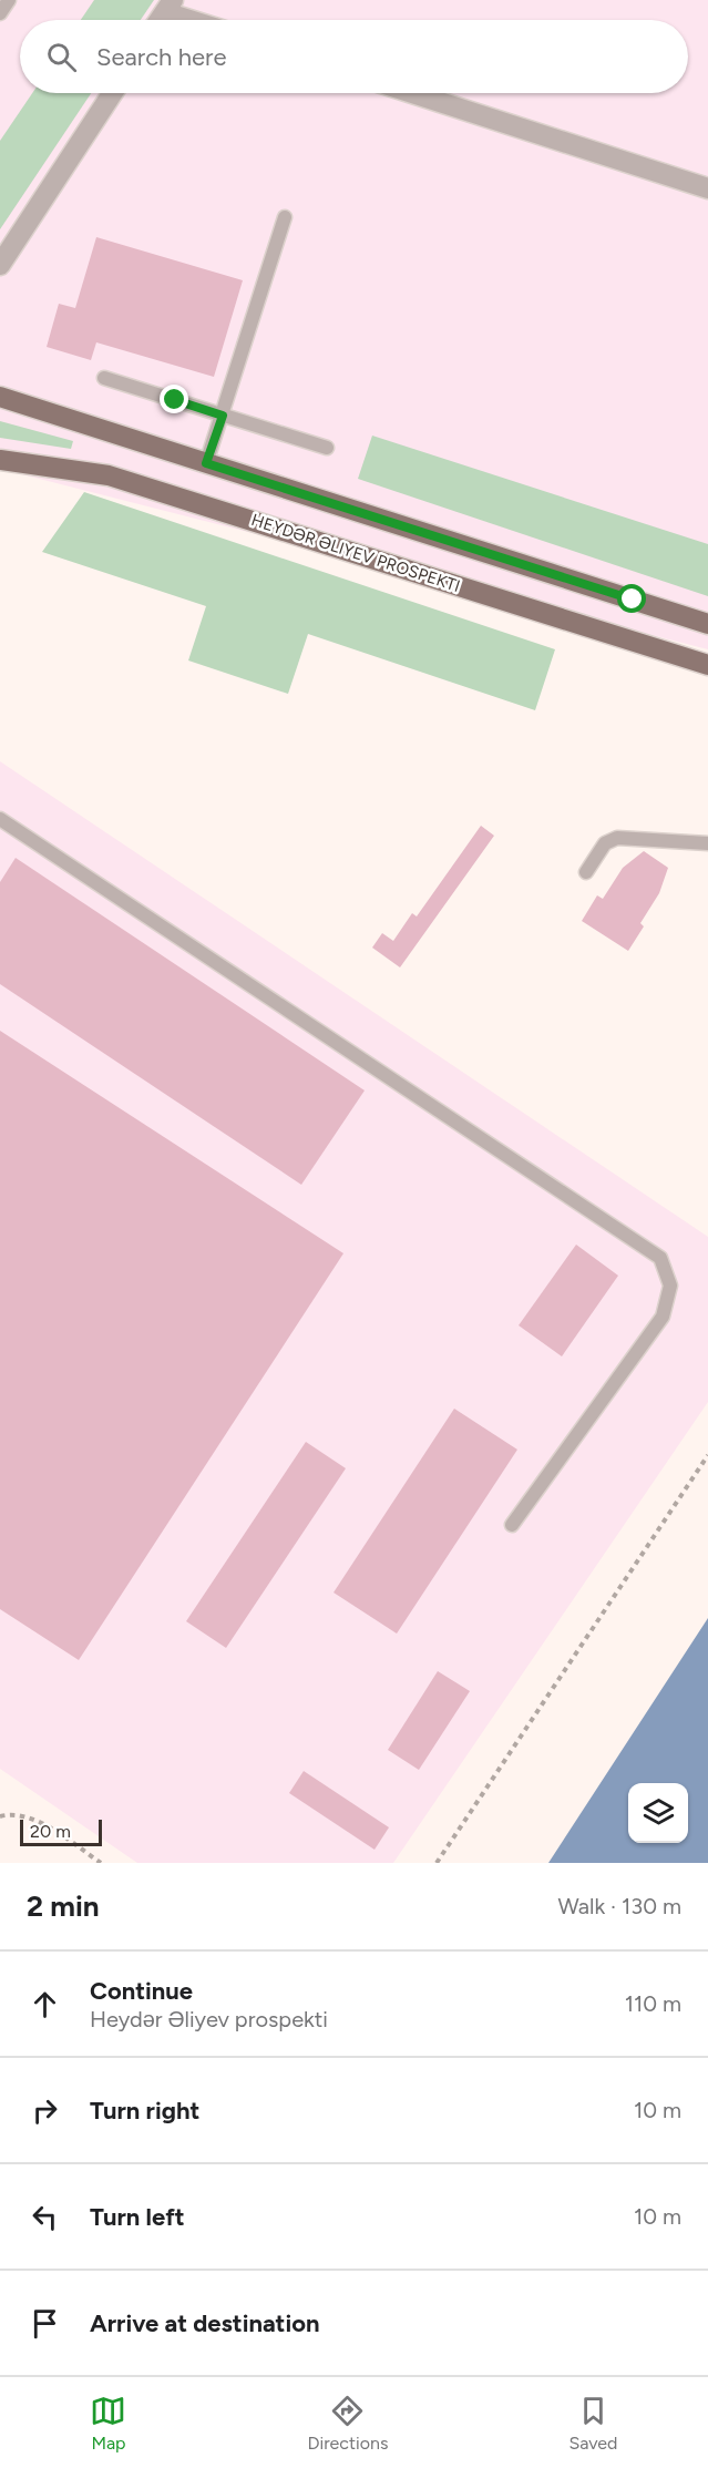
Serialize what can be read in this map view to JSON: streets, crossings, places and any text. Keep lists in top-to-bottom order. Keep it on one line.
{"streets":{"main road":["HEYDƏR ƏLIYEV PROSPEKTI"]},"scale_bar":"20 m","page":{"search":"Search here","scale":"20 m","heading":["2 min","Walk · 130 m"],"list":[["Continue","Heydər Əliyev prospekti","110 m"],["Turn right","10 m"],["Turn left","10 m"],"Arrive at destination"],"nav":["Map","Directions","Saved"]}}
